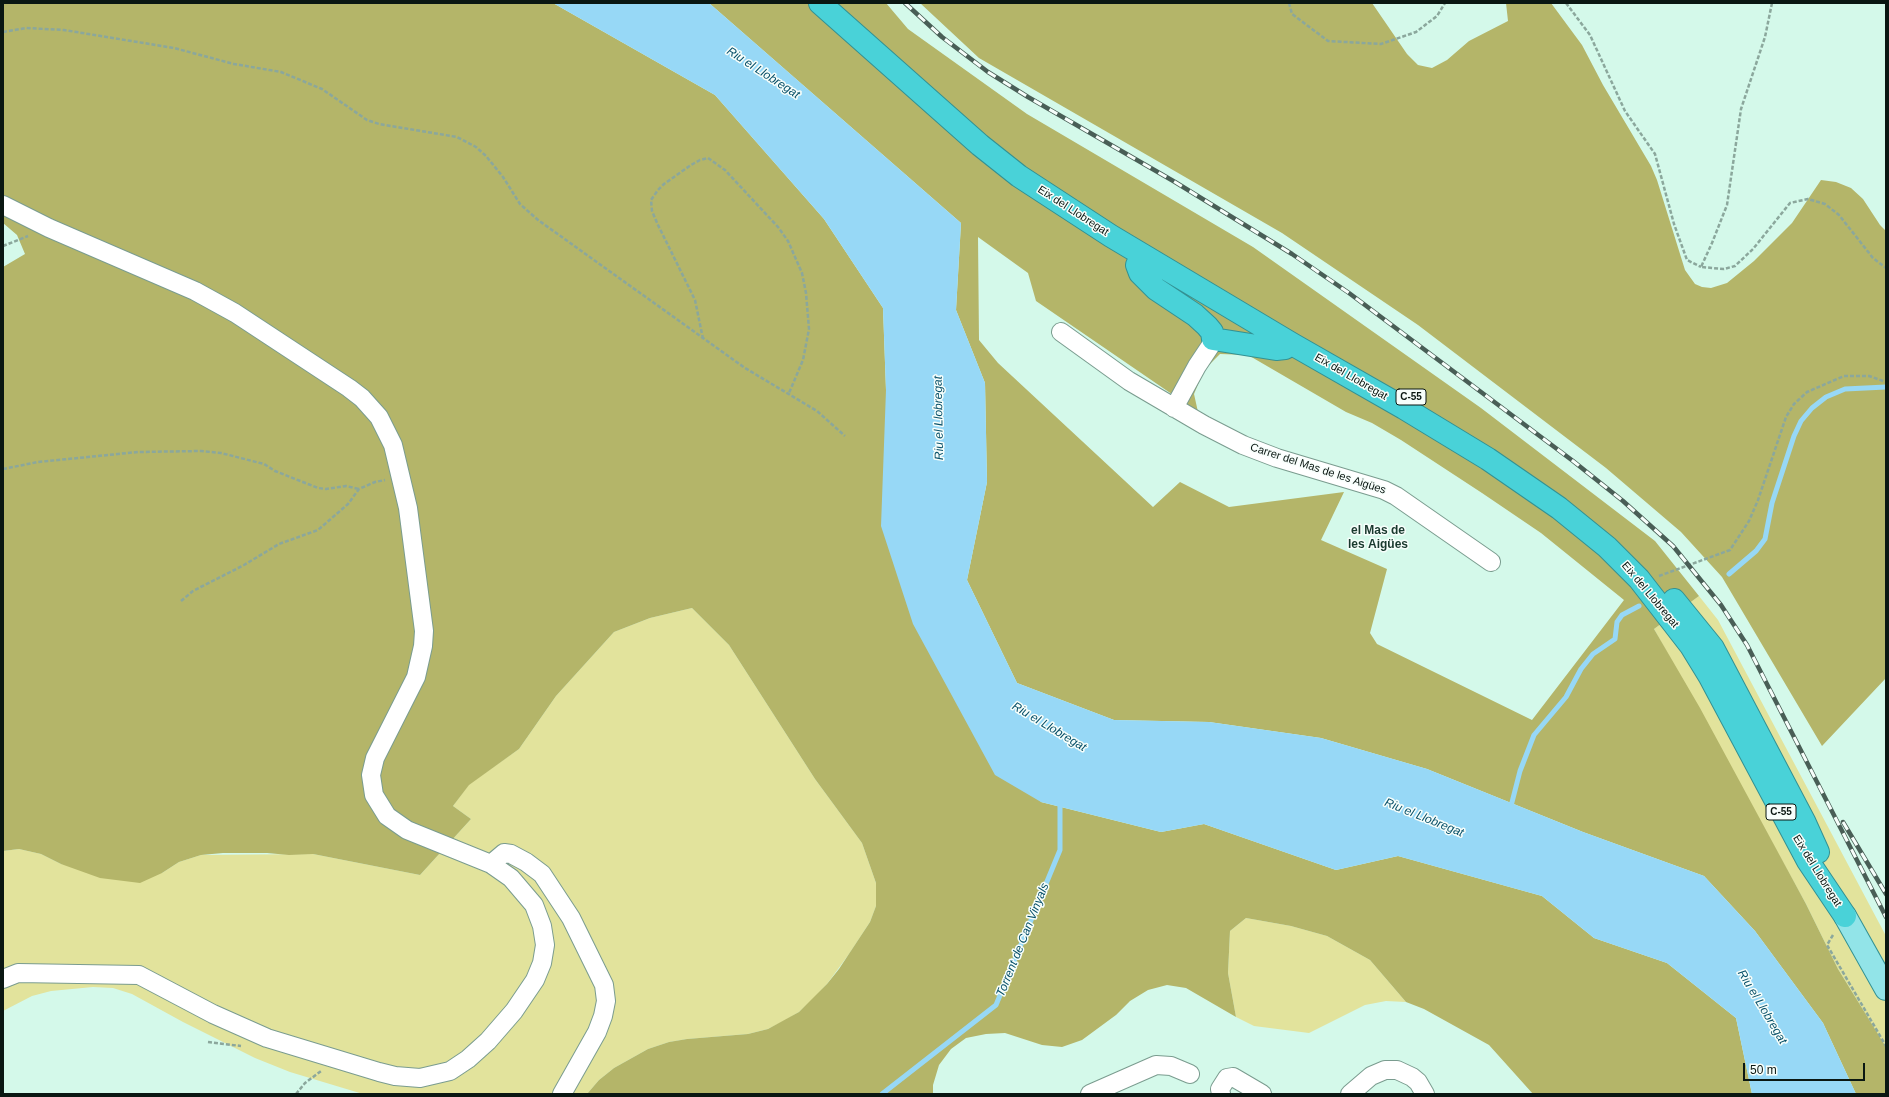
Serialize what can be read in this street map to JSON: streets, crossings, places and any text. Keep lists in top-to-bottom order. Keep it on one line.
{"streets":{"highway":["Eix del Llobregat","C-55"],"street":["Carrer del Mas de les Aigües"]},"districts":["el Mas de les Aigües"],"water":["Riu el Llobregat","Torrent de Can Vinyals"],"scale_bar":"50 m"}
